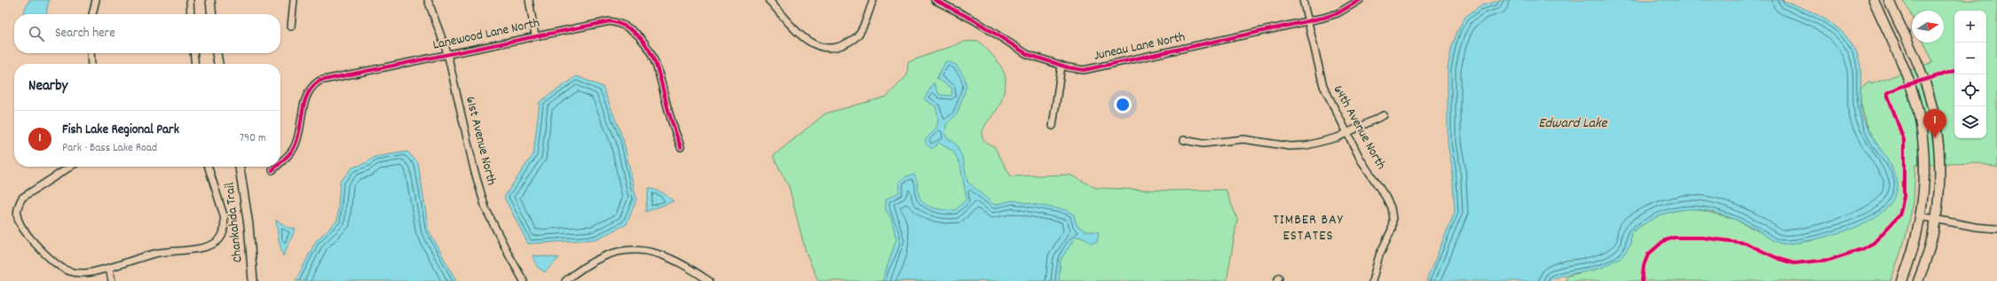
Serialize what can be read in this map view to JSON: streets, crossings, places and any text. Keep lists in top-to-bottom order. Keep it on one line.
{"streets":{"street":["Lanewood Lane North","Juneau Lane North","64th Avenue North","61st Avenue North","Chankahda Trail"]},"crossings":[["Lanewood Lane North","61st Avenue North"],["Juneau Lane North","64th Avenue North"]],"districts":["TIMBER BAY ESTATES"],"water":["Edward Lake"],"north":"right","page":{"map_buttons":["+","−"],"search":"Search here","heading":"Nearby","pins":"1","list":[{"mark":"1","name":"Fish Lake Regional Park","note":"Park · Bass Lake Road","value":"790 m"}]}}
